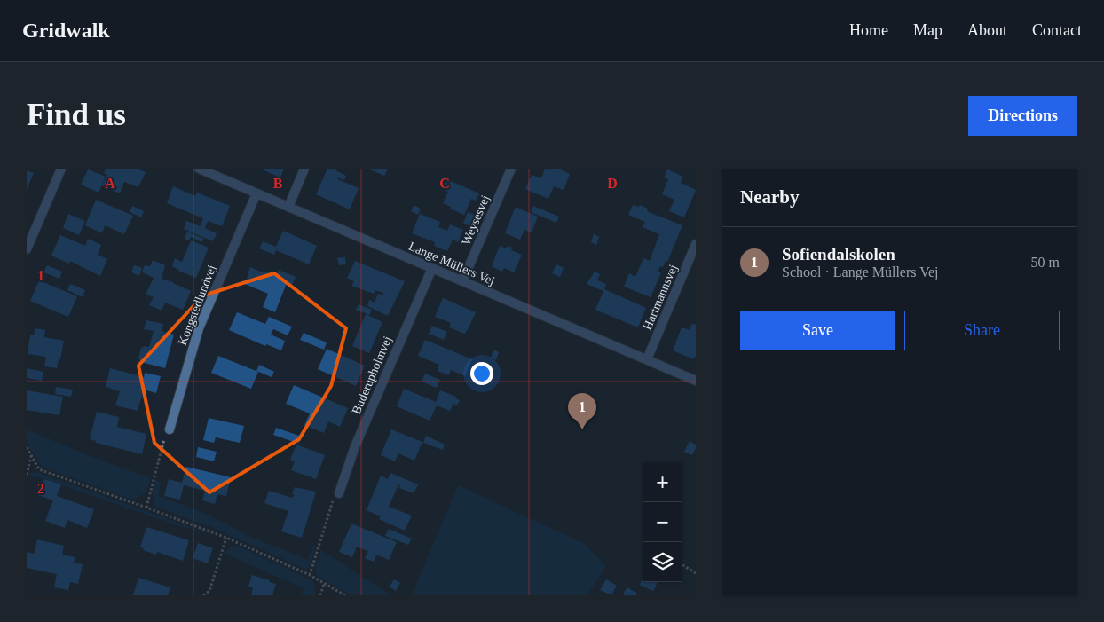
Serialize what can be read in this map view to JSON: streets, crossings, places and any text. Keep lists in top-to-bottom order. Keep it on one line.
{"streets":{"street":["Weysesvej","Lange Müllers Vej","Hartmannsvej","Kongstedlundvej","Buderupholmvej"]},"crossings":[["Weysesvej","Lange Müllers Vej"],["Lange Müllers Vej","Hartmannsvej"],["Lange Müllers Vej","Kongstedlundvej"],["Lange Müllers Vej","Buderupholmvej"]],"page":{"header":"Gridwalk","nav":["Home","Map","About","Contact"],"buttons":["Directions",["Save","Share"]],"title":"Find us","heading":"Nearby","list":[{"mark":"1","name":"Sofiendalskolen","note":"School · Lange Müllers Vej","value":"50 m"}],"pins":"1","map_buttons":["+","−"]},"grid":{"columns":["A","B","C","D"],"rows":["1","2"]}}
